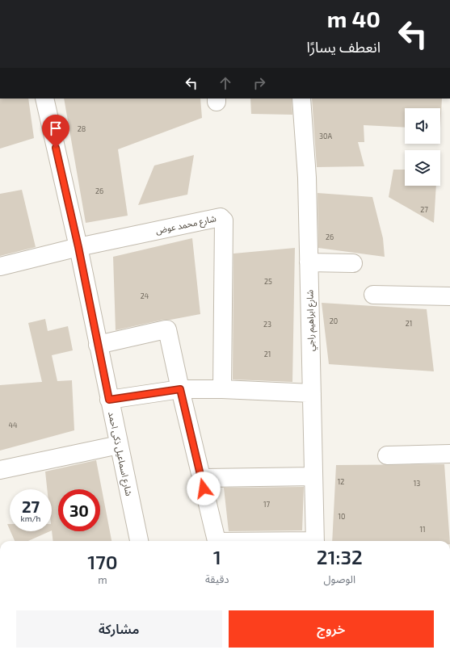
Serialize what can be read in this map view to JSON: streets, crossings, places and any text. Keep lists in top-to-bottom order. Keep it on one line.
{"streets":{"street":["شارع محمد عوض","شارع ابراهيم راجي","شارع اسماعيل ذكى احمد"]},"crossings":[["شارع محمد عوض","شارع اسماعيل ذكى احمد"]],"house_numbers":["28","30A","26","27","26","25","24","20","21","23","21","44","12","13","17","10","11"],"page":{"turn":["40 m","انعطف يسارًا"],"speed":"27 km/h","limit":"30","eta":["21:32","الوصول","1","دقيقة","170","m"],"buttons":["خروج","مشاركة"]}}
